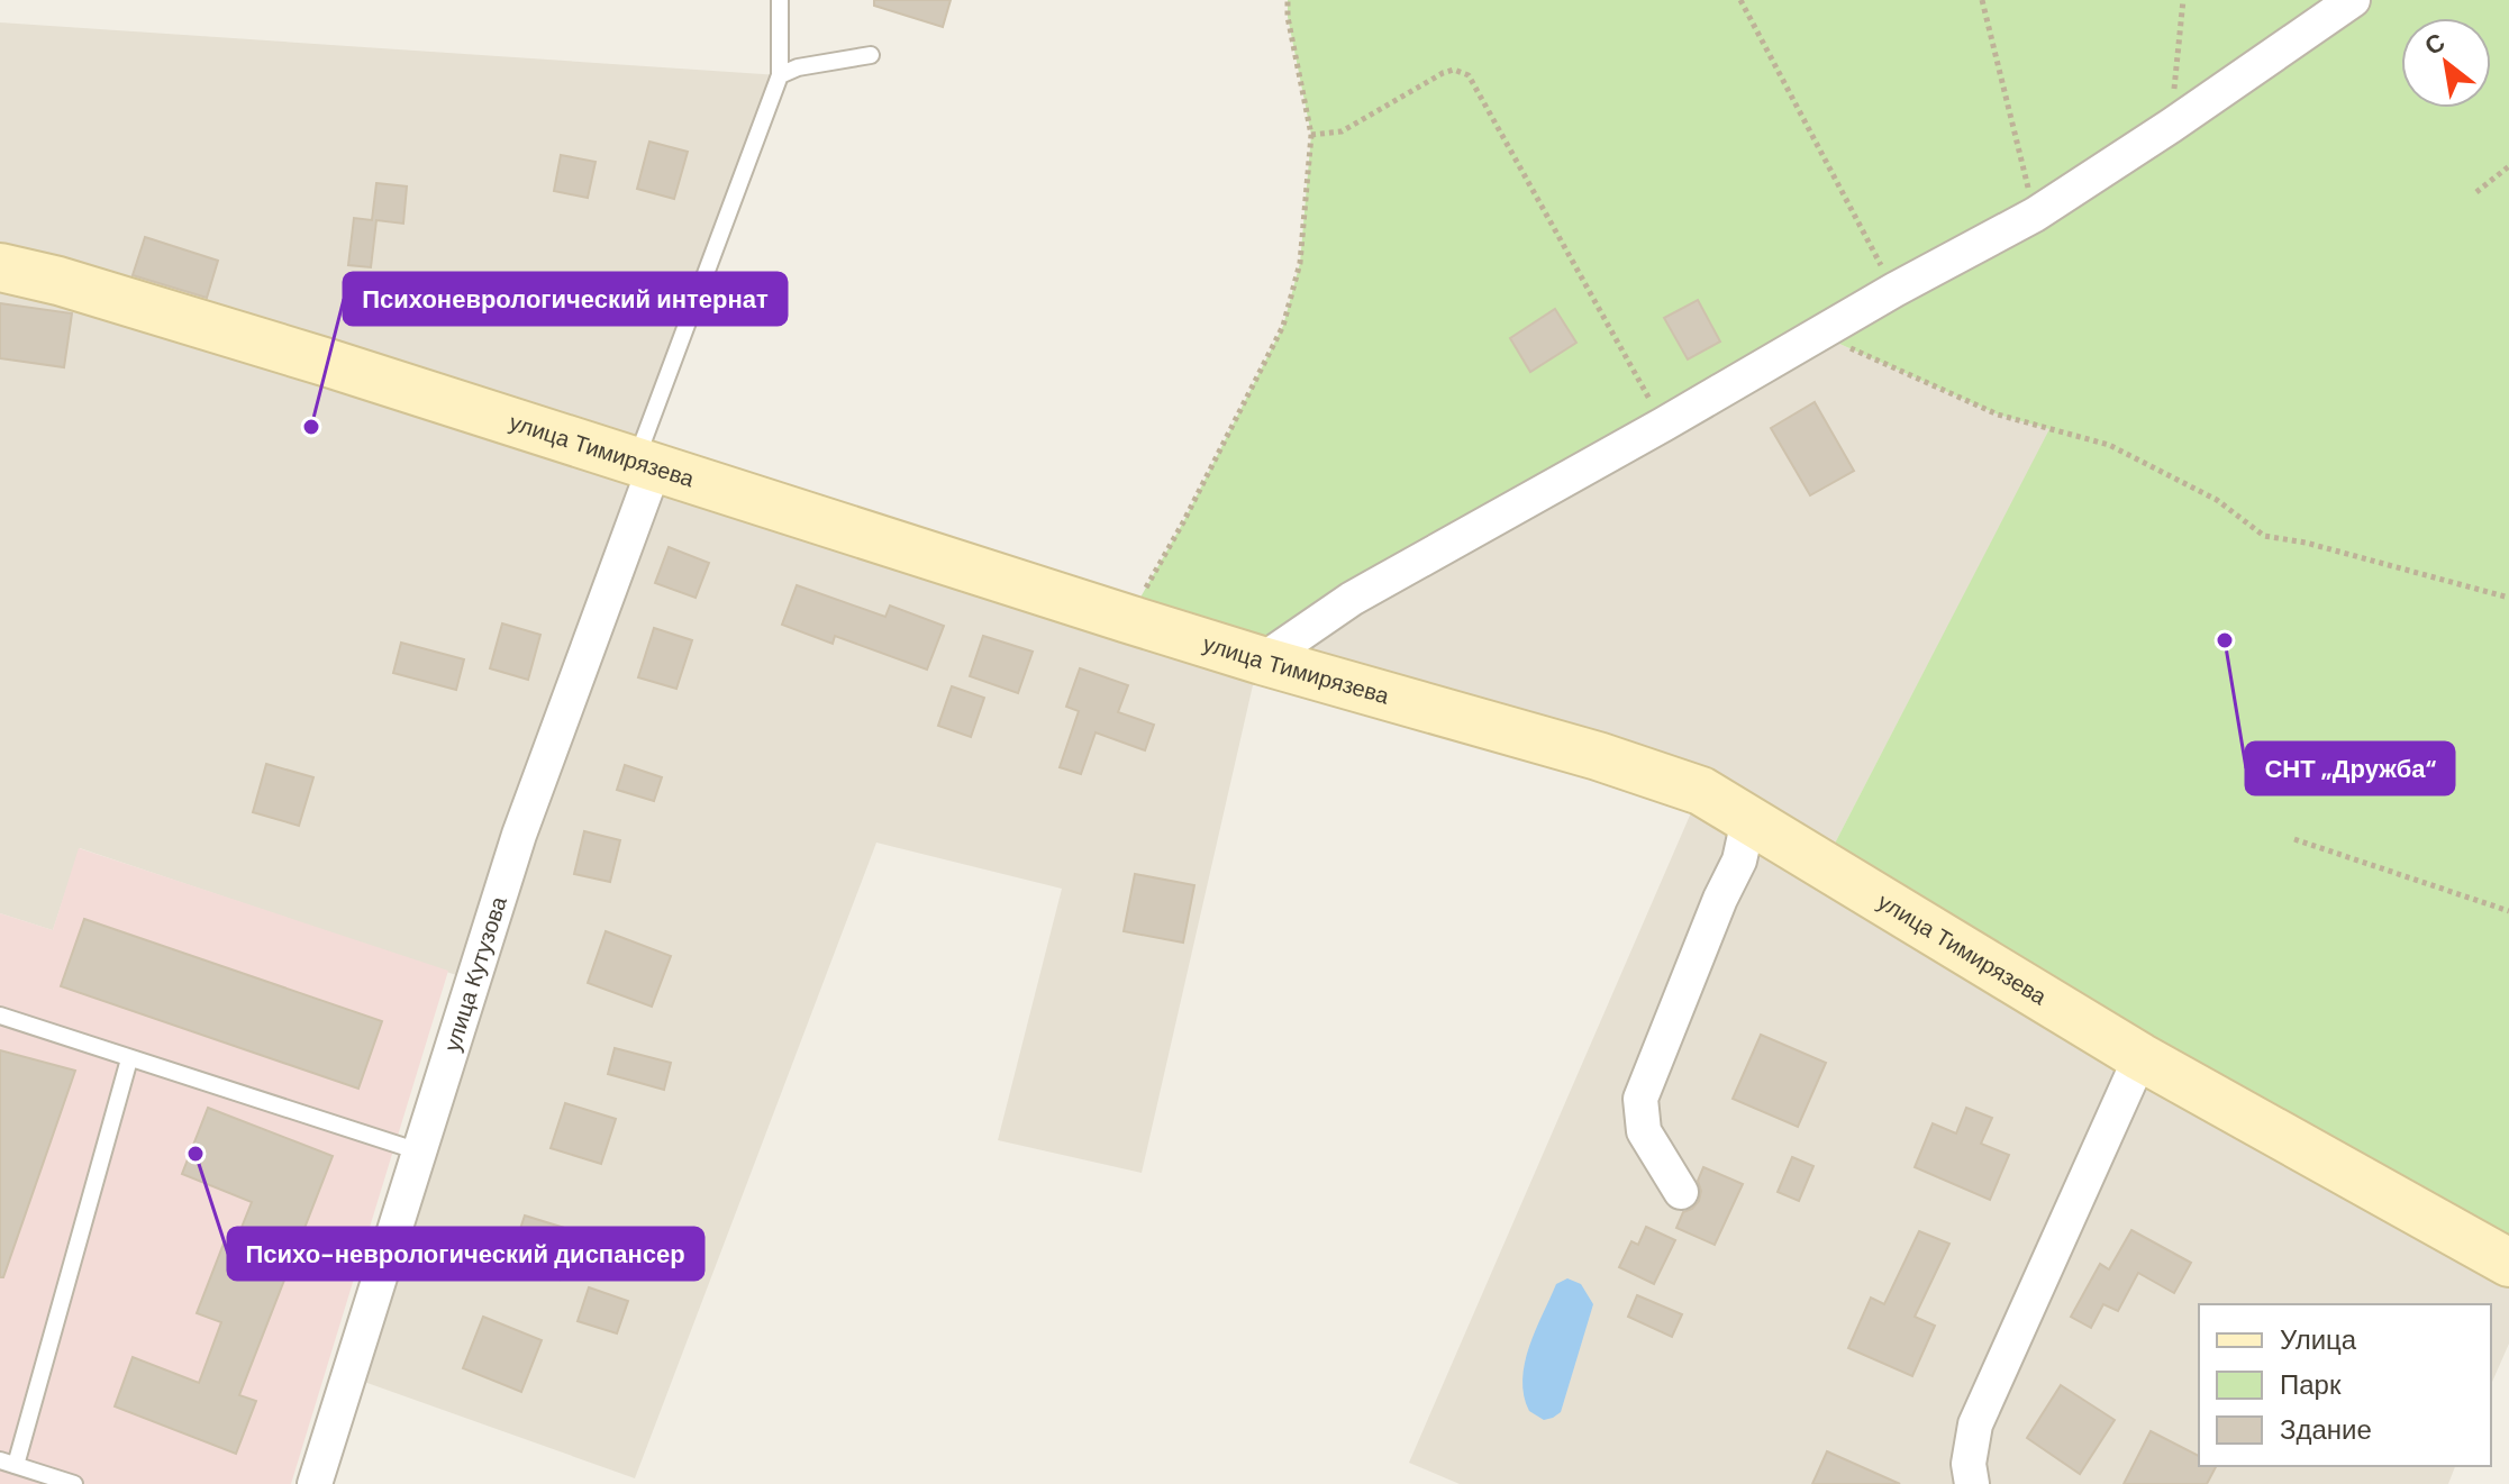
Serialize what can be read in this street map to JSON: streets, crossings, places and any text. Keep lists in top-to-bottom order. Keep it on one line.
{"streets":{"main road":["улица Тимирязева"],"street":["улица Кутузова"]},"crossings":[["улица Тимирязева","улица Кутузова"]],"places":["Психоневрологический интернат","СНТ „Дружба“","Психо-неврологический диспансер"],"legend":["Улица","Парк","Здание"],"north":"top left"}
